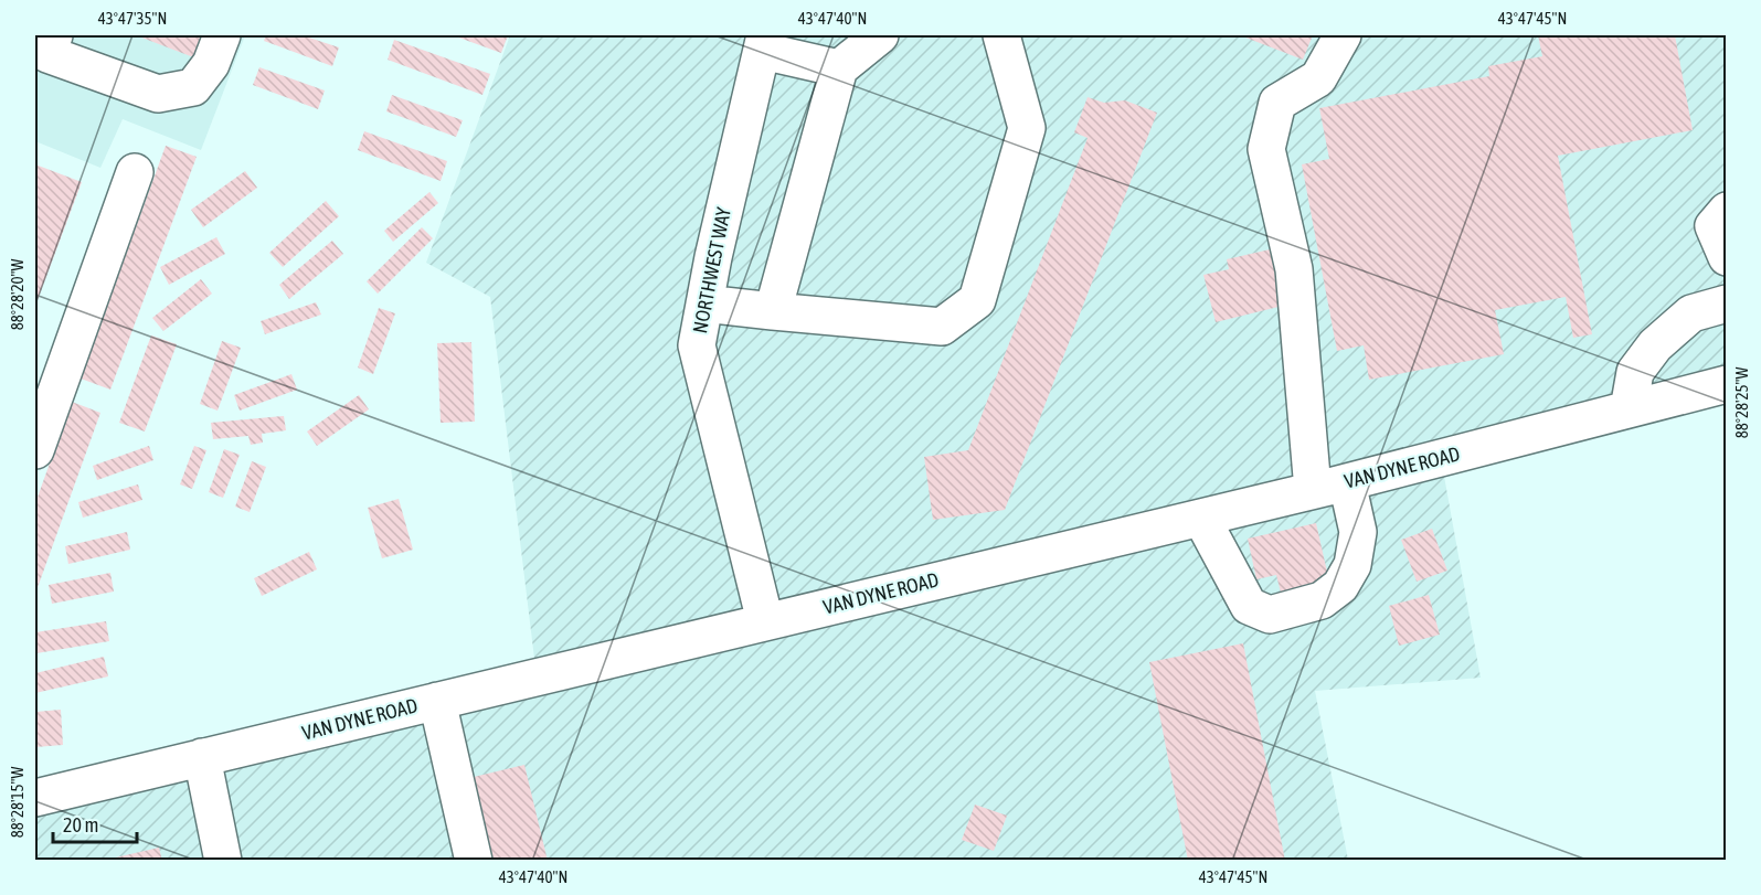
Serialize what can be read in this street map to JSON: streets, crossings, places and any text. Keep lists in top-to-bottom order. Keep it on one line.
{"streets":{"street":["NORTHWEST WAY","VAN DYNE ROAD"]},"crossings":[["NORTHWEST WAY","VAN DYNE ROAD"]],"scale_bar":"20 m","coordinates":["43°47'35\"N","43°47'40\"N","43°47'45\"N","88°28'20\"W","88°28'25\"W","88°28'15\"W"]}
